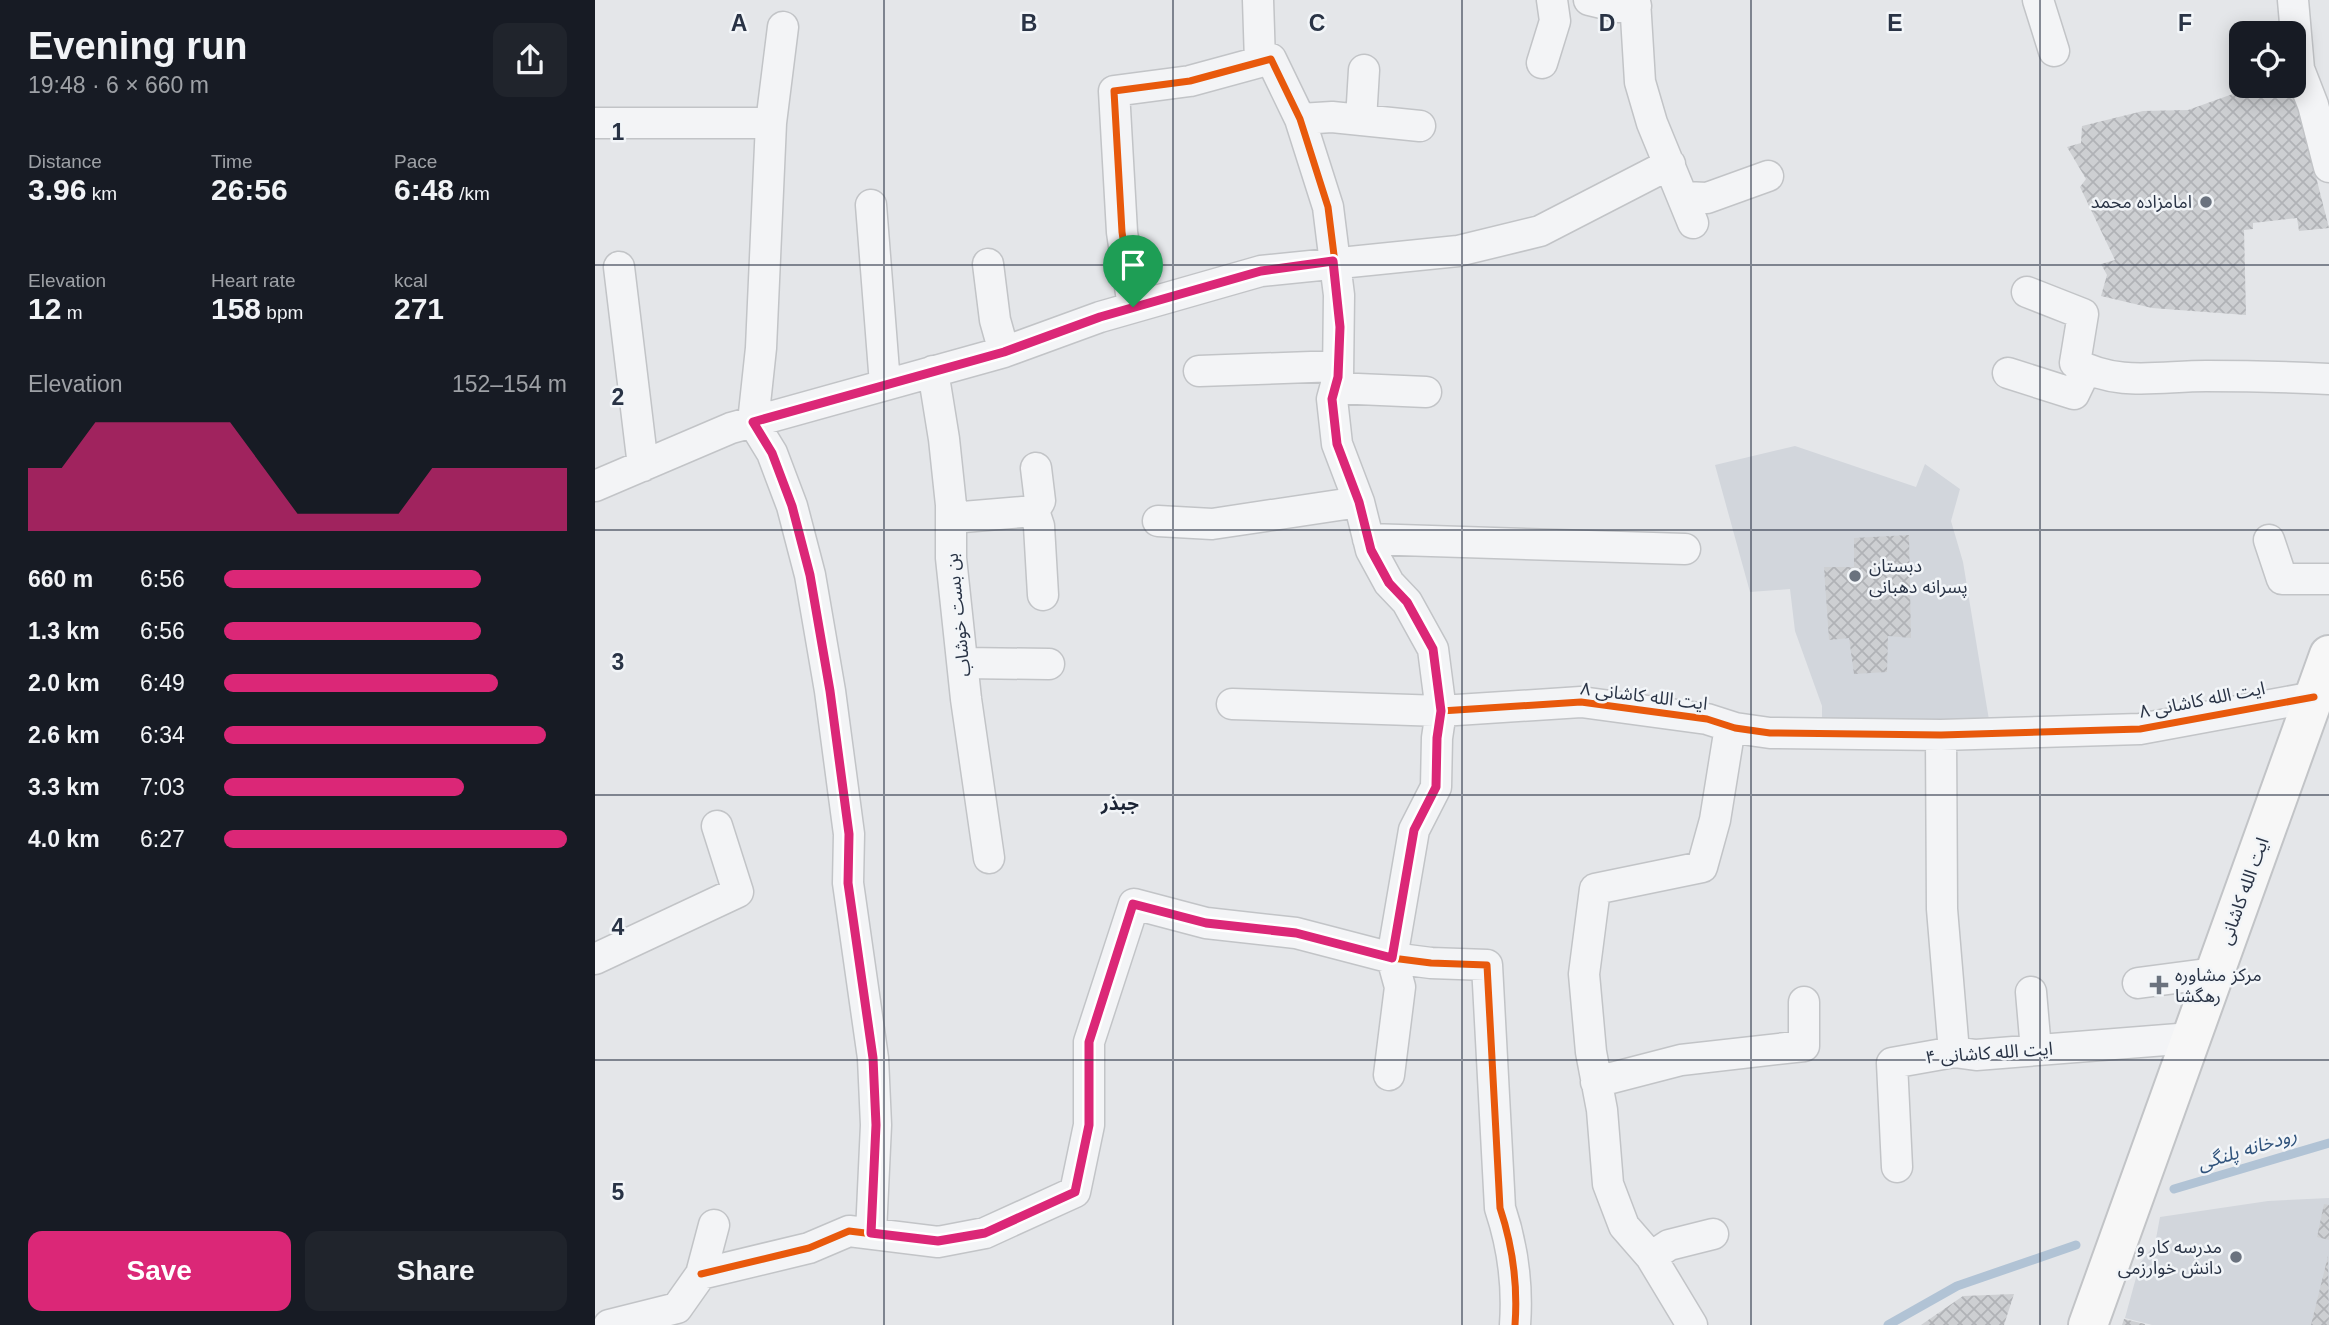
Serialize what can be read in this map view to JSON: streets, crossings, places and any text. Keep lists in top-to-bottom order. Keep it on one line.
{"streets":{"main road":["ایت الله کاشانی"],"street":["بن بست خوشاب","ایت الله کاشانی ۸","ایت الله کاشانی ۴"]},"crossings":[["ایت الله کاشانی ۸","ایت الله کاشانی"],["ایت الله کاشانی","ایت الله کاشانی ۴"]],"districts":["جبذر"],"water":["رودخانه پلنگی"],"places":{"other":["امامزاده محمد","دبستان پسرانه دهبانی","مدرسه کار و دانش خوارزمی"],"health":["مرکز مشاوره رهگشا"]},"page":{"heading":["Evening run","19:48 · 6 × 660 m"],"stats":[["Distance","3.96 km"],["Time","26:56"],["Pace","6:48 /km"],["Elevation","12 m"],["Heart rate","158 bpm"],["kcal","271"]],"chart":["Elevation","152–154 m"],"list":[{"name":"660 m","note":"6:56"},{"name":"1.3 km","note":"6:56"},{"name":"2.0 km","note":"6:49"},{"name":"2.6 km","note":"6:34"},{"name":"3.3 km","note":"7:03"},{"name":"4.0 km","note":"6:27"}],"buttons":["Save","Share"]},"grid":{"columns":["A","B","C","D","E","F"],"rows":["1","2","3","4","5"]}}
